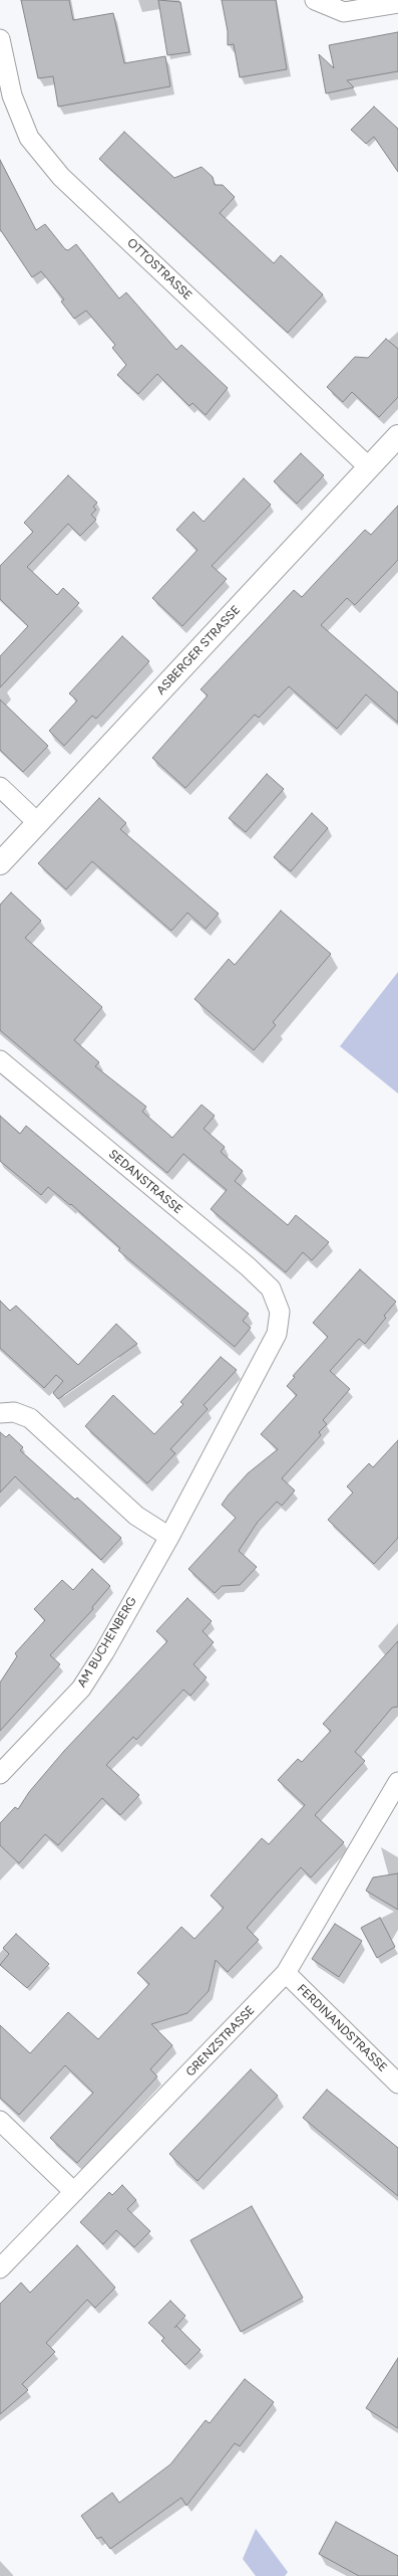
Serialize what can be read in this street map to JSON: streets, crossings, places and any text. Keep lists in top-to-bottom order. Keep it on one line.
{"streets":{"street":["OTTOSTRASSE","ASBERGER STRASSE","SEDANSTRASSE","AM BUCHENBERG","FERDINANDSTRASSE","GRENZSTRASSE"]},"crossings":[["OTTOSTRASSE","ASBERGER STRASSE"],["SEDANSTRASSE","AM BUCHENBERG"],["FERDINANDSTRASSE","GRENZSTRASSE"]]}
